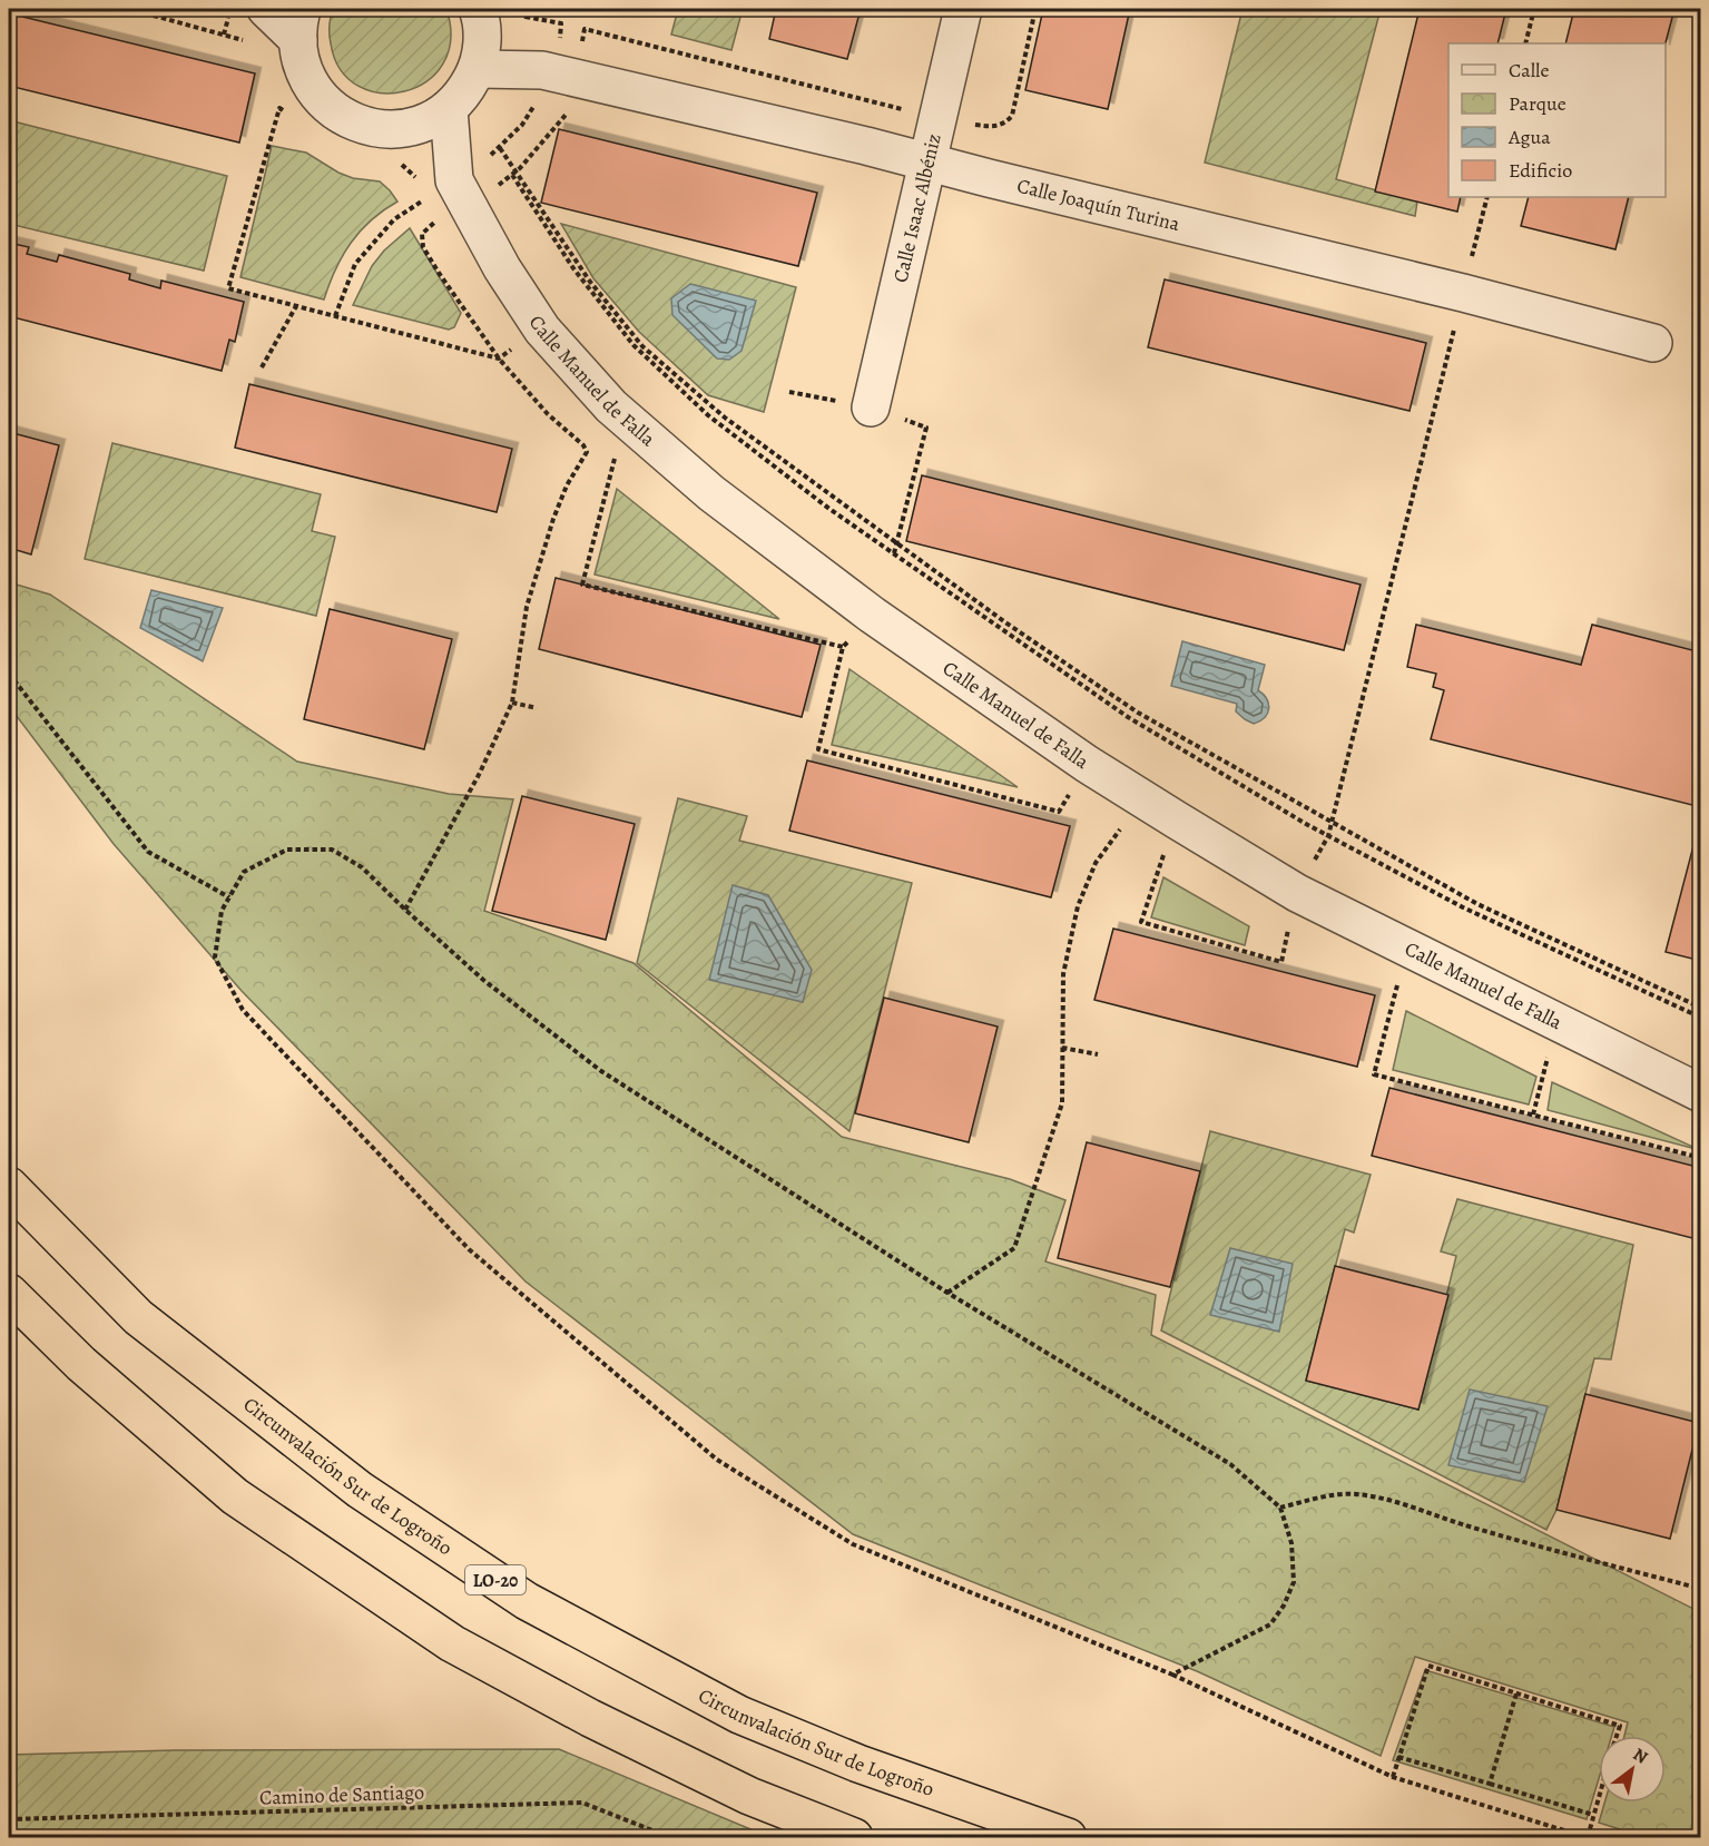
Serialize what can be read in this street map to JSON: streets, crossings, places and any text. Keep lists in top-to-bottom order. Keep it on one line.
{"streets":{"highway":["Circunvalación Sur de Logroño","LO-20"],"street":["Calle Joaquín Turina","Calle Isaac Albéniz","Calle Manuel de Falla"],"path":["Camino de Santiago"]},"crossings":[["Calle Joaquín Turina","Calle Isaac Albéniz"]],"legend":["Calle","Parque","Agua","Edificio"],"north":"top right"}
